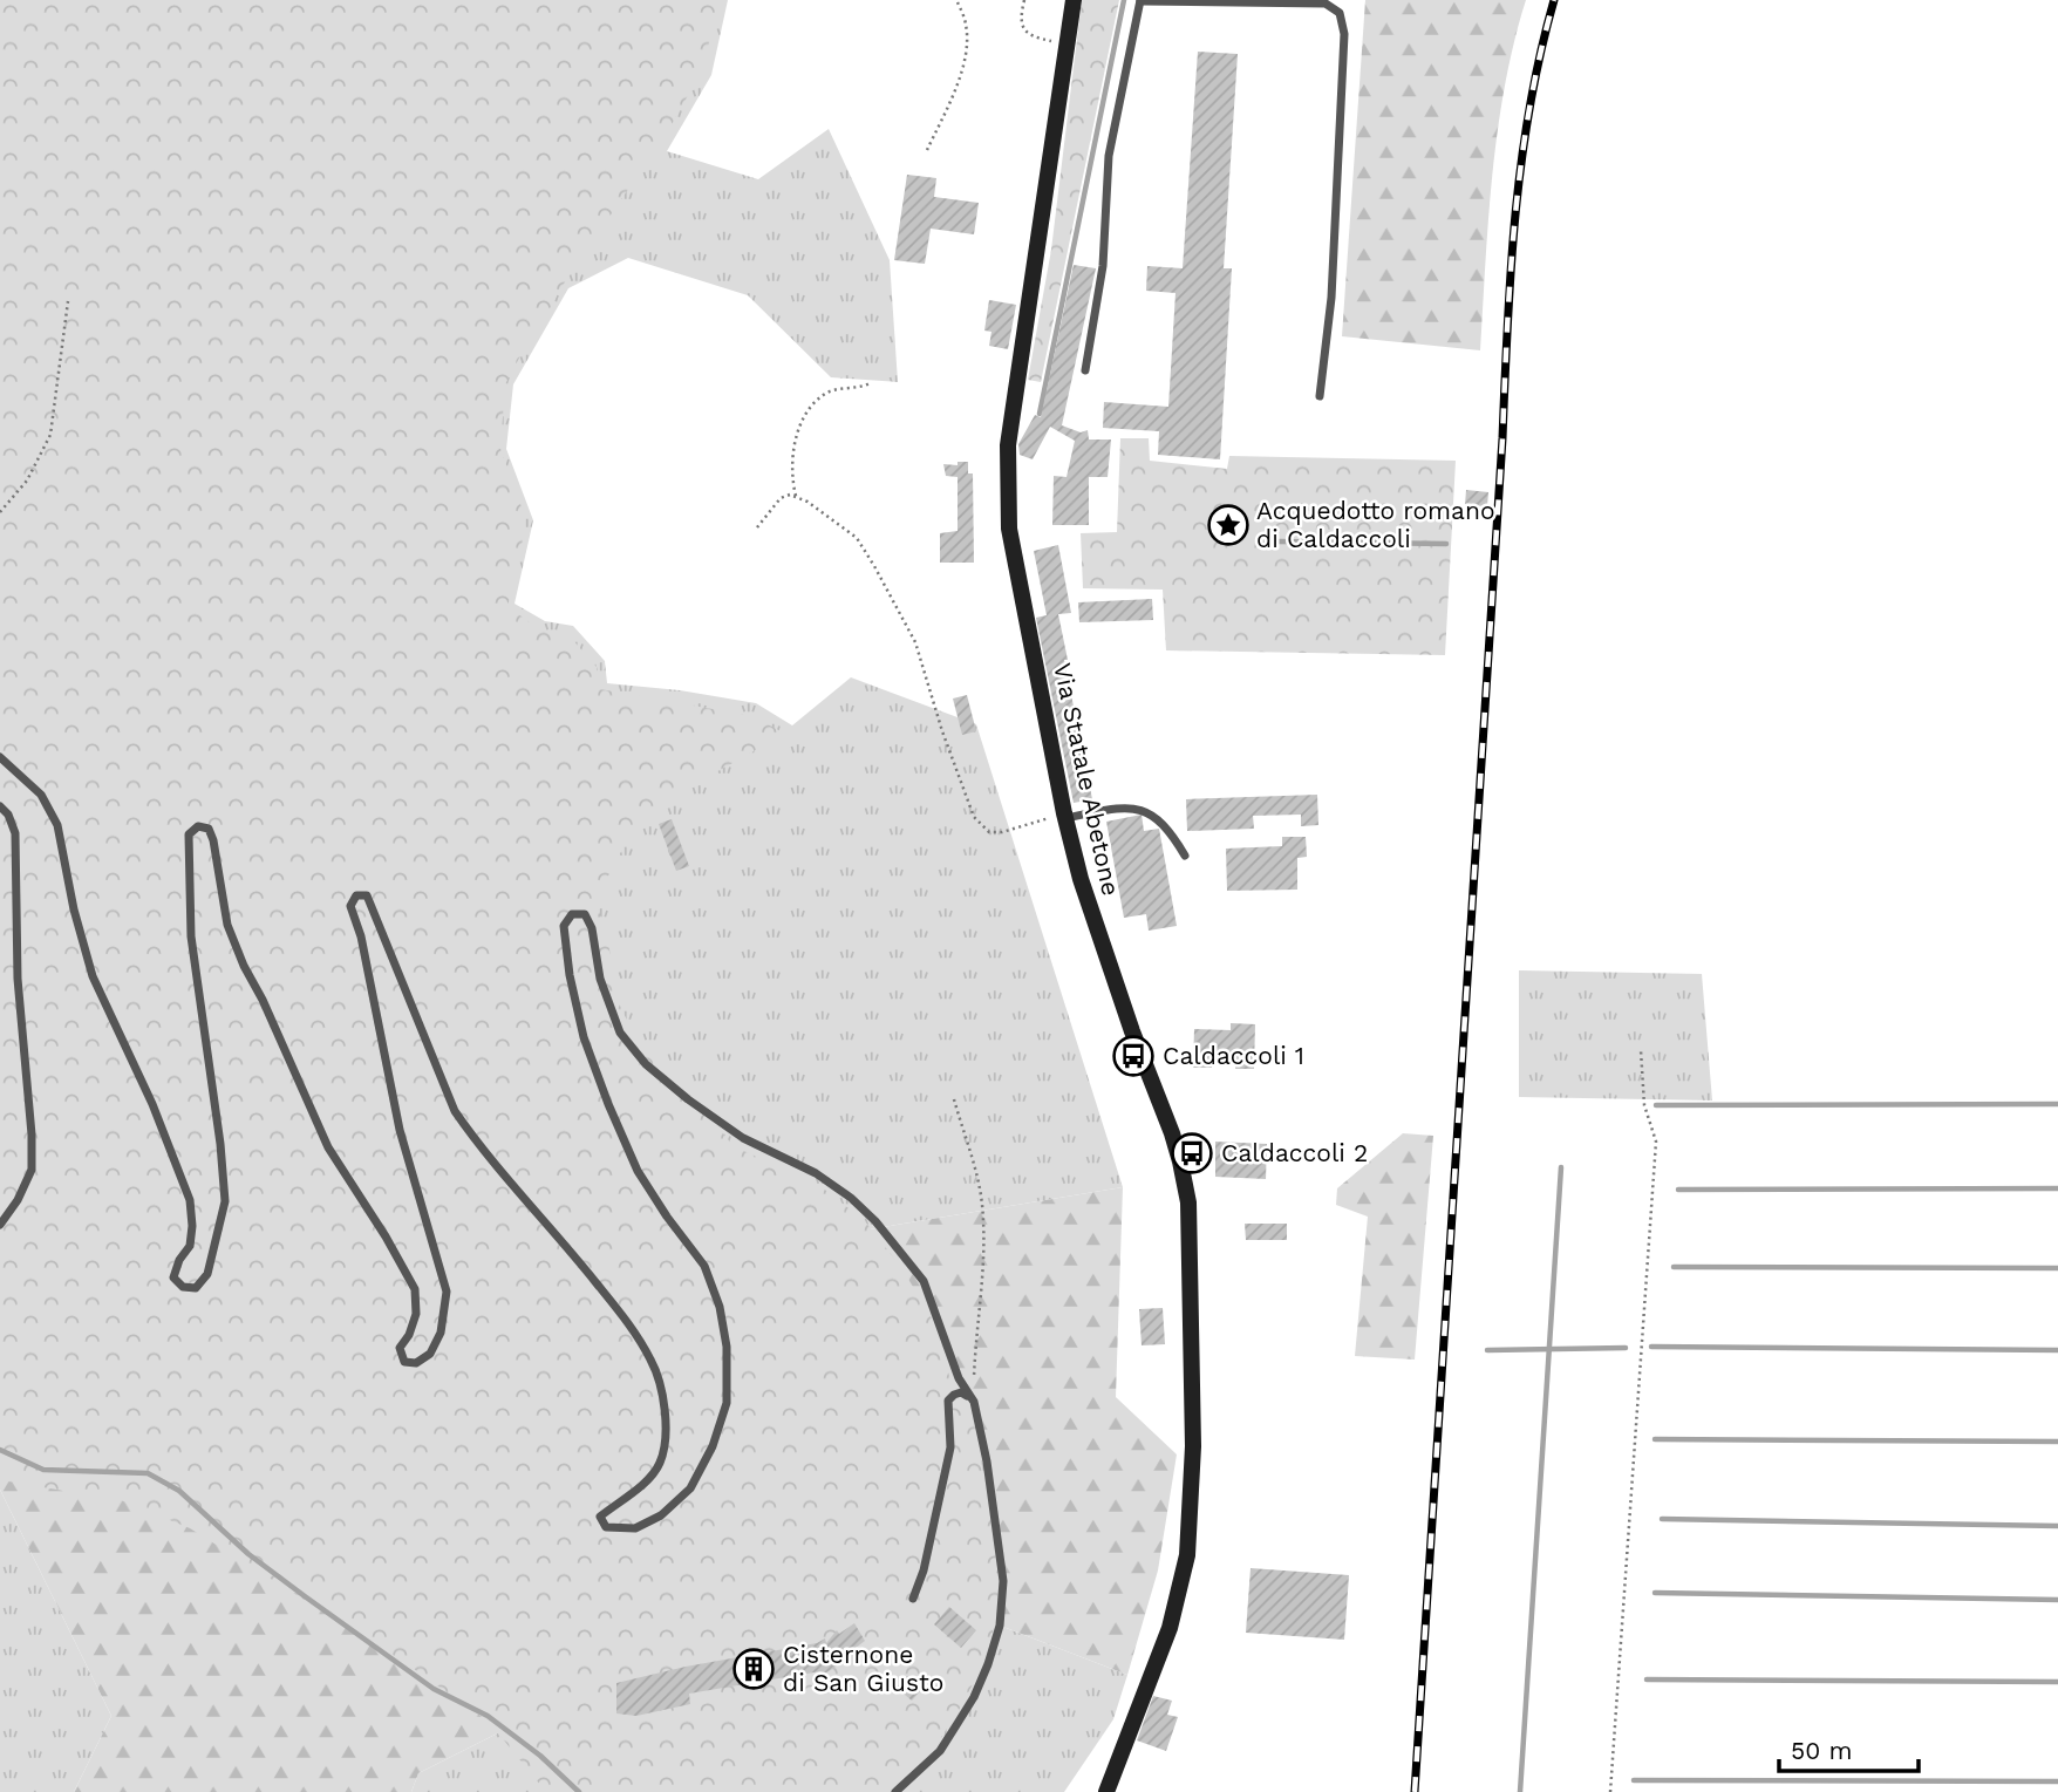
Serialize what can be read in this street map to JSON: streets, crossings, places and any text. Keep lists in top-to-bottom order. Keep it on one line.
{"streets":{"main road":["Via Statale Abetone"]},"places":{"place":["Acquedotto romano di Caldaccoli"],"bus stop":["Caldaccoli 1","Caldaccoli 2"],"building":["Cisternone di San Giusto"]},"scale_bar":"50 m"}
